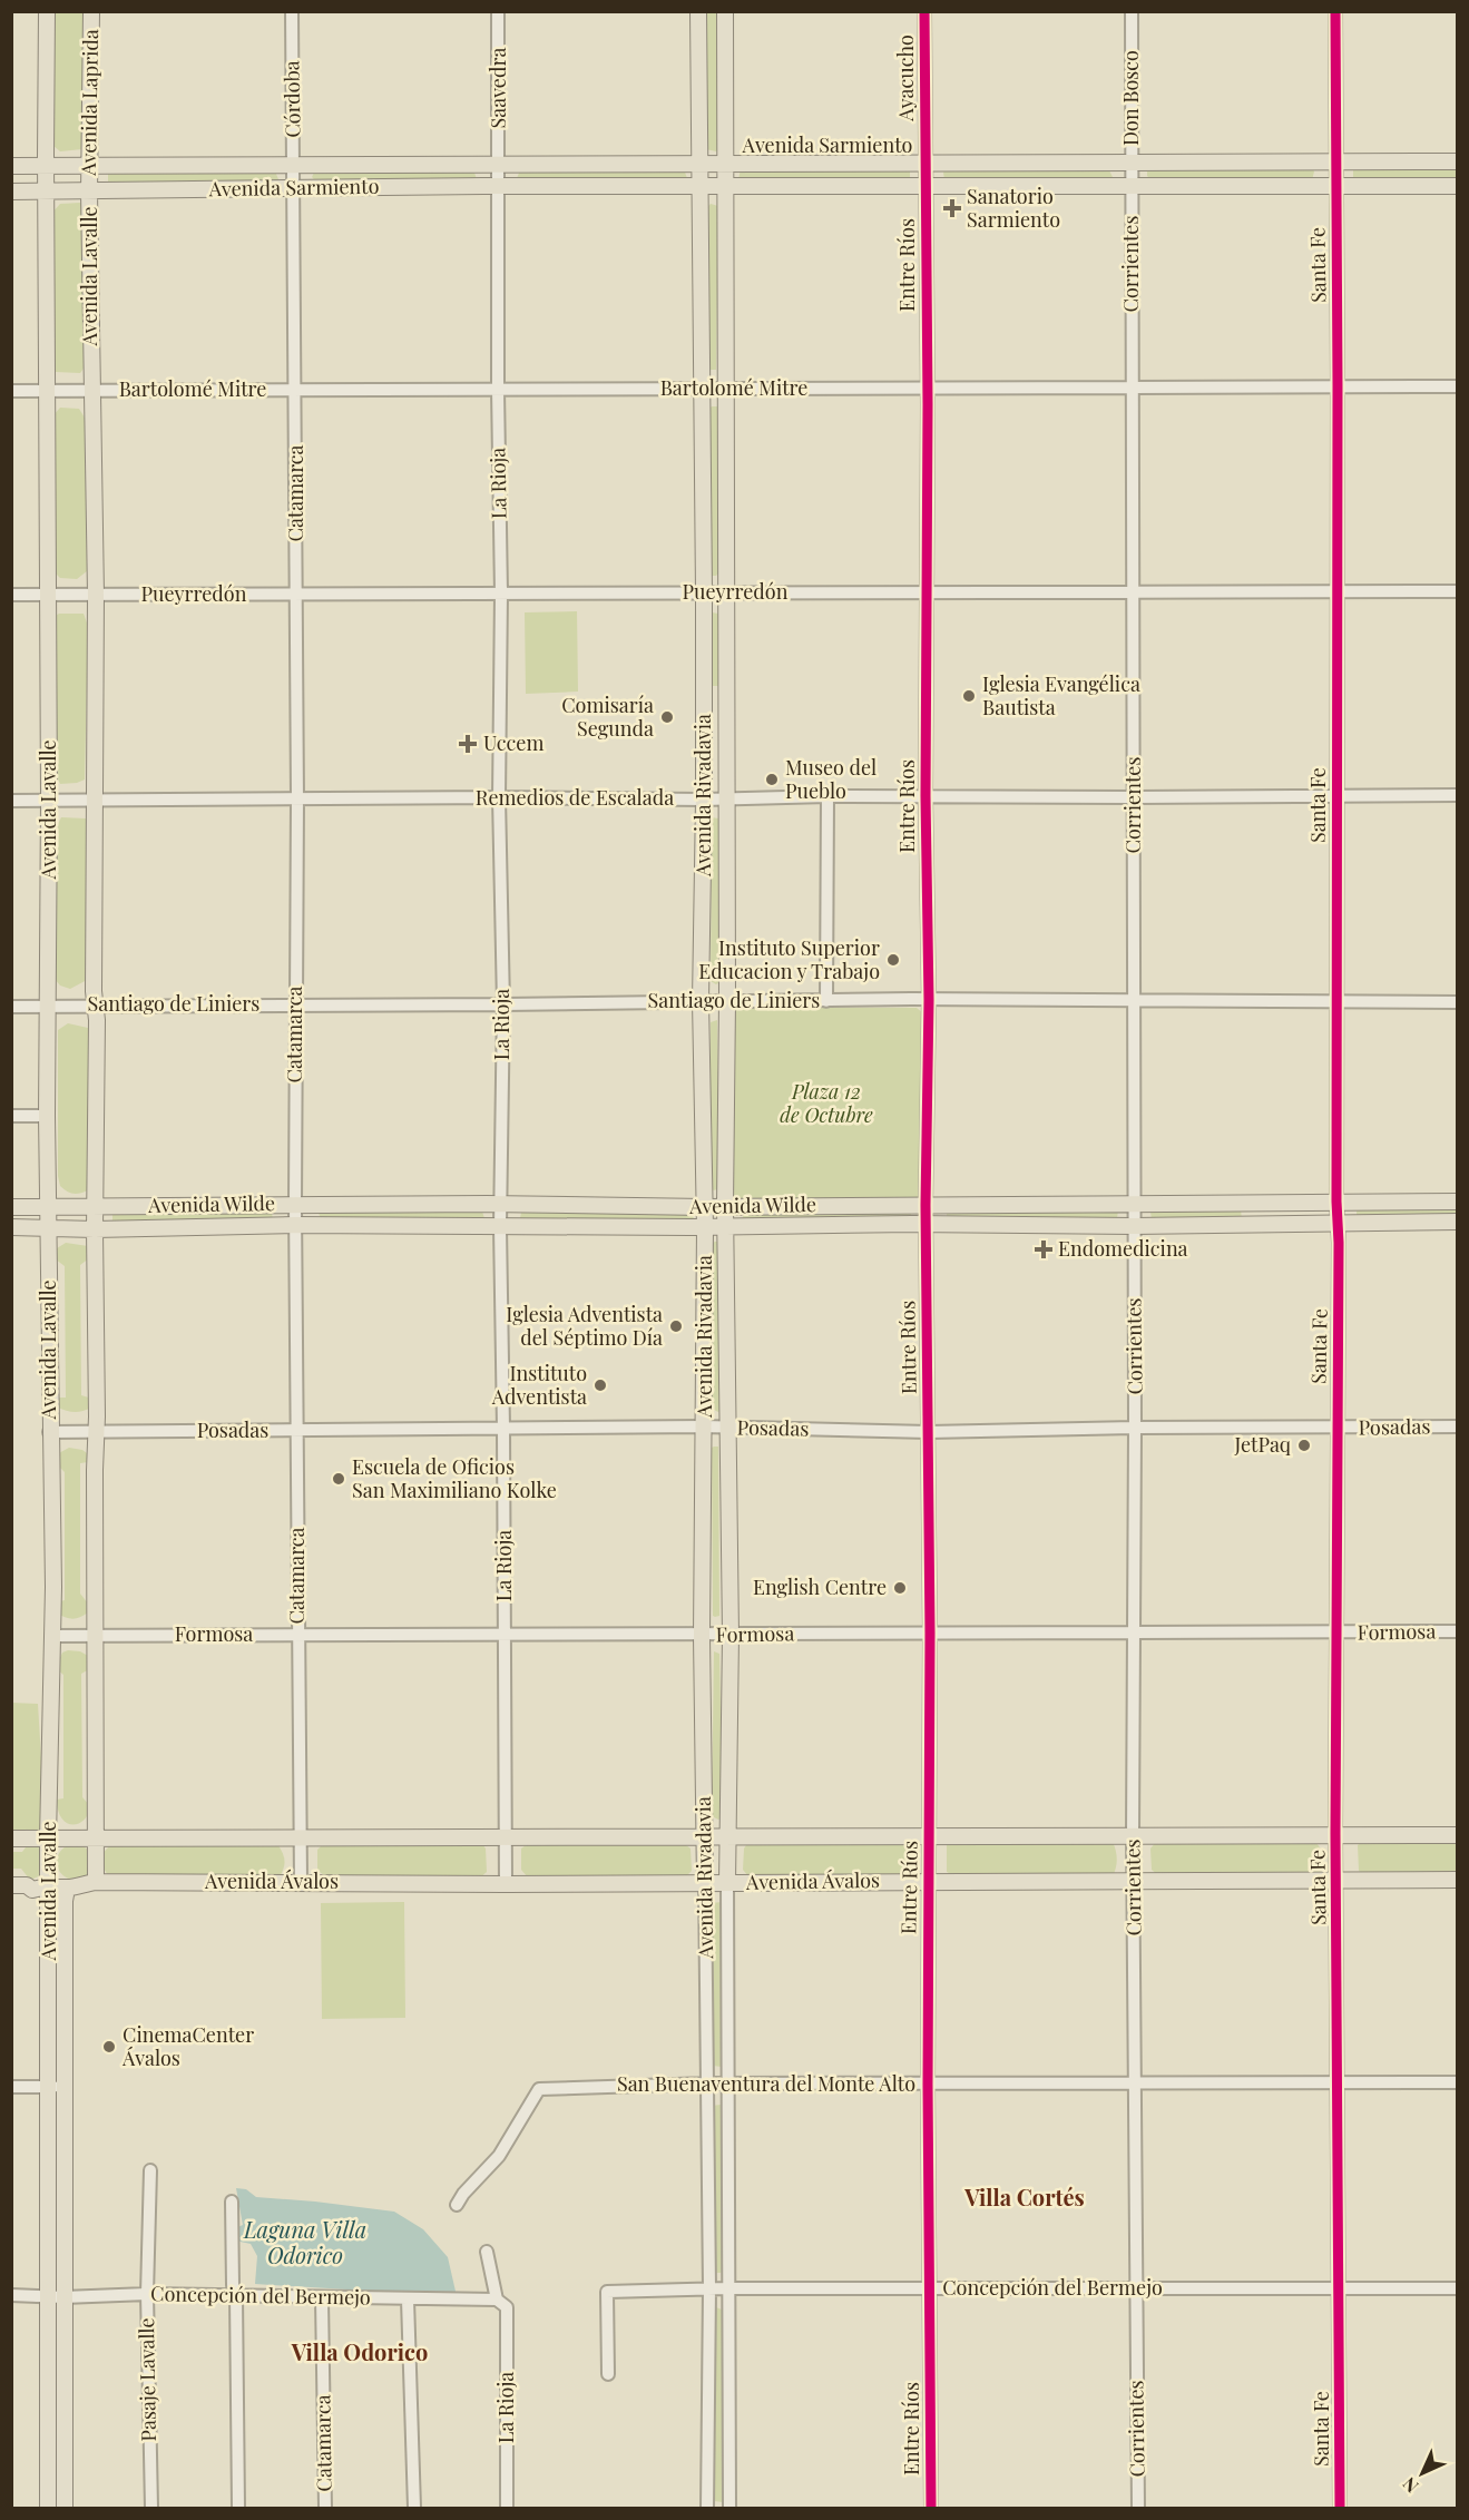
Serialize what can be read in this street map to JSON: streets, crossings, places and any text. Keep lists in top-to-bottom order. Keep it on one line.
{"streets":{"main road":["Avenida Laprida","Avenida Sarmiento","Avenida Lavalle","Avenida Rivadavia","Avenida Wilde","Avenida Ávalos"],"street":["Ayacucho","Saavedra","Don Bosco","Córdoba","Corrientes","Entre Ríos","Santa Fe","Bartolomé Mitre","La Rioja","Catamarca","Pueyrredón","Remedios de Escalada","Santiago de Liniers","Posadas","Formosa","San Buenaventura del Monte Alto","Concepción del Bermejo","Pasaje Lavalle"]},"crossings":[["Ayacucho","Avenida Sarmiento"],["Ayacucho","Entre Ríos"],["Saavedra","Avenida Sarmiento"],["Saavedra","La Rioja"],["Don Bosco","Avenida Sarmiento"],["Don Bosco","Corrientes"],["Córdoba","Avenida Sarmiento"],["Córdoba","Catamarca"],["Avenida Laprida","Avenida Sarmiento"],["Avenida Laprida","Avenida Lavalle"],["Avenida Sarmiento","Corrientes"],["Avenida Sarmiento","Entre Ríos"],["Avenida Sarmiento","Santa Fe"],["Avenida Sarmiento","Avenida Lavalle"],["Avenida Sarmiento","La Rioja"],["Avenida Sarmiento","Catamarca"],["Avenida Sarmiento","Avenida Rivadavia"],["Corrientes","Bartolomé Mitre"],["Corrientes","Pueyrredón"],["Corrientes","Remedios de Escalada"],["Corrientes","Santiago de Liniers"],["Corrientes","Avenida Wilde"],["Corrientes","Posadas"],["Corrientes","Formosa"],["Corrientes","Avenida Ávalos"],["Corrientes","San Buenaventura del Monte Alto"],["Corrientes","Concepción del Bermejo"],["Entre Ríos","Bartolomé Mitre"],["Entre Ríos","Pueyrredón"],["Entre Ríos","Remedios de Escalada"],["Entre Ríos","Santiago de Liniers"],["Entre Ríos","Avenida Wilde"],["Entre Ríos","Posadas"],["Entre Ríos","Formosa"],["Entre Ríos","Avenida Ávalos"],["Entre Ríos","San Buenaventura del Monte Alto"],["Entre Ríos","Concepción del Bermejo"],["Santa Fe","Bartolomé Mitre"],["Santa Fe","Pueyrredón"],["Santa Fe","Remedios de Escalada"],["Santa Fe","Santiago de Liniers"],["Santa Fe","Avenida Wilde"],["Santa Fe","Posadas"],["Santa Fe","Formosa"],["Santa Fe","Avenida Ávalos"],["Santa Fe","San Buenaventura del Monte Alto"],["Santa Fe","Concepción del Bermejo"],["Avenida Lavalle","Bartolomé Mitre"],["Avenida Lavalle","Pueyrredón"],["Avenida Lavalle","Remedios de Escalada"],["Avenida Lavalle","Santiago de Liniers"],["Avenida Lavalle","Avenida Wilde"],["Avenida Lavalle","Posadas"],["Avenida Lavalle","Formosa"],["Avenida Lavalle","Avenida Ávalos"],["Avenida Lavalle","Concepción del Bermejo"],["Bartolomé Mitre","La Rioja"],["Bartolomé Mitre","Catamarca"],["Bartolomé Mitre","Avenida Rivadavia"],["La Rioja","Pueyrredón"],["La Rioja","Remedios de Escalada"],["La Rioja","Santiago de Liniers"],["La Rioja","Avenida Wilde"],["La Rioja","Posadas"],["La Rioja","Formosa"],["La Rioja","Avenida Ávalos"],["La Rioja","Concepción del Bermejo"],["Catamarca","Pueyrredón"],["Catamarca","Remedios de Escalada"],["Catamarca","Santiago de Liniers"],["Catamarca","Avenida Wilde"],["Catamarca","Posadas"],["Catamarca","Formosa"],["Catamarca","Avenida Ávalos"],["Catamarca","Concepción del Bermejo"],["Pueyrredón","Avenida Rivadavia"],["Avenida Rivadavia","Remedios de Escalada"],["Avenida Rivadavia","Santiago de Liniers"],["Avenida Rivadavia","Avenida Wilde"],["Avenida Rivadavia","Posadas"],["Avenida Rivadavia","Formosa"],["Avenida Rivadavia","Avenida Ávalos"],["Avenida Rivadavia","San Buenaventura del Monte Alto"],["Avenida Rivadavia","Concepción del Bermejo"],["Concepción del Bermejo","Pasaje Lavalle"]],"districts":["Villa Cortés","Villa Odorico"],"water":["Laguna Villa Odorico"],"parks":["Plaza 12 de Octubre"],"places":{"health":["Sanatorio Sarmiento","Uccem","Endomedicina"],"other":["Iglesia Evangélica Bautista","Comisaría Segunda","Museo del Pueblo","Instituto Superior Educacion y Trabajo","Iglesia Adventista del Séptimo Día","Instituto Adventista","JetPaq","Escuela de Oficios San Maximiliano Kolke","English Centre","CinemaCenter Ávalos"]},"north":"bottom left"}
